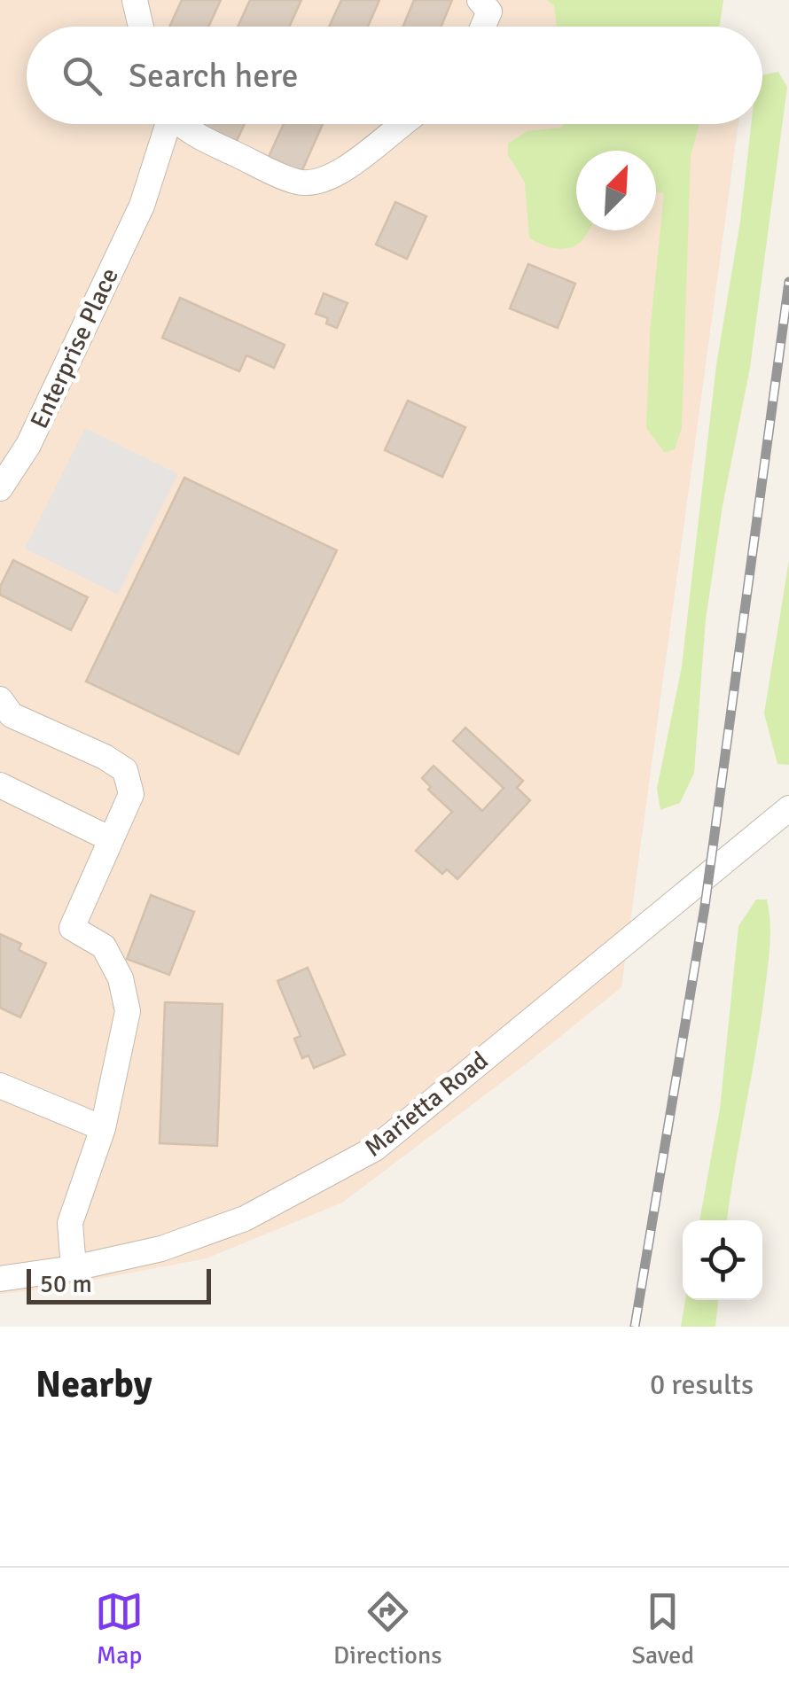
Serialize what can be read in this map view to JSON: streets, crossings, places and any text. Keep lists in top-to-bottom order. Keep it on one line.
{"streets":{"street":["Enterprise Place","Marietta Road"]},"scale_bar":"50 m","north":"top right","page":{"search":"Search here","scale":"50 m","heading":["Nearby","0 results"],"nav":["Map","Directions","Saved"]}}
